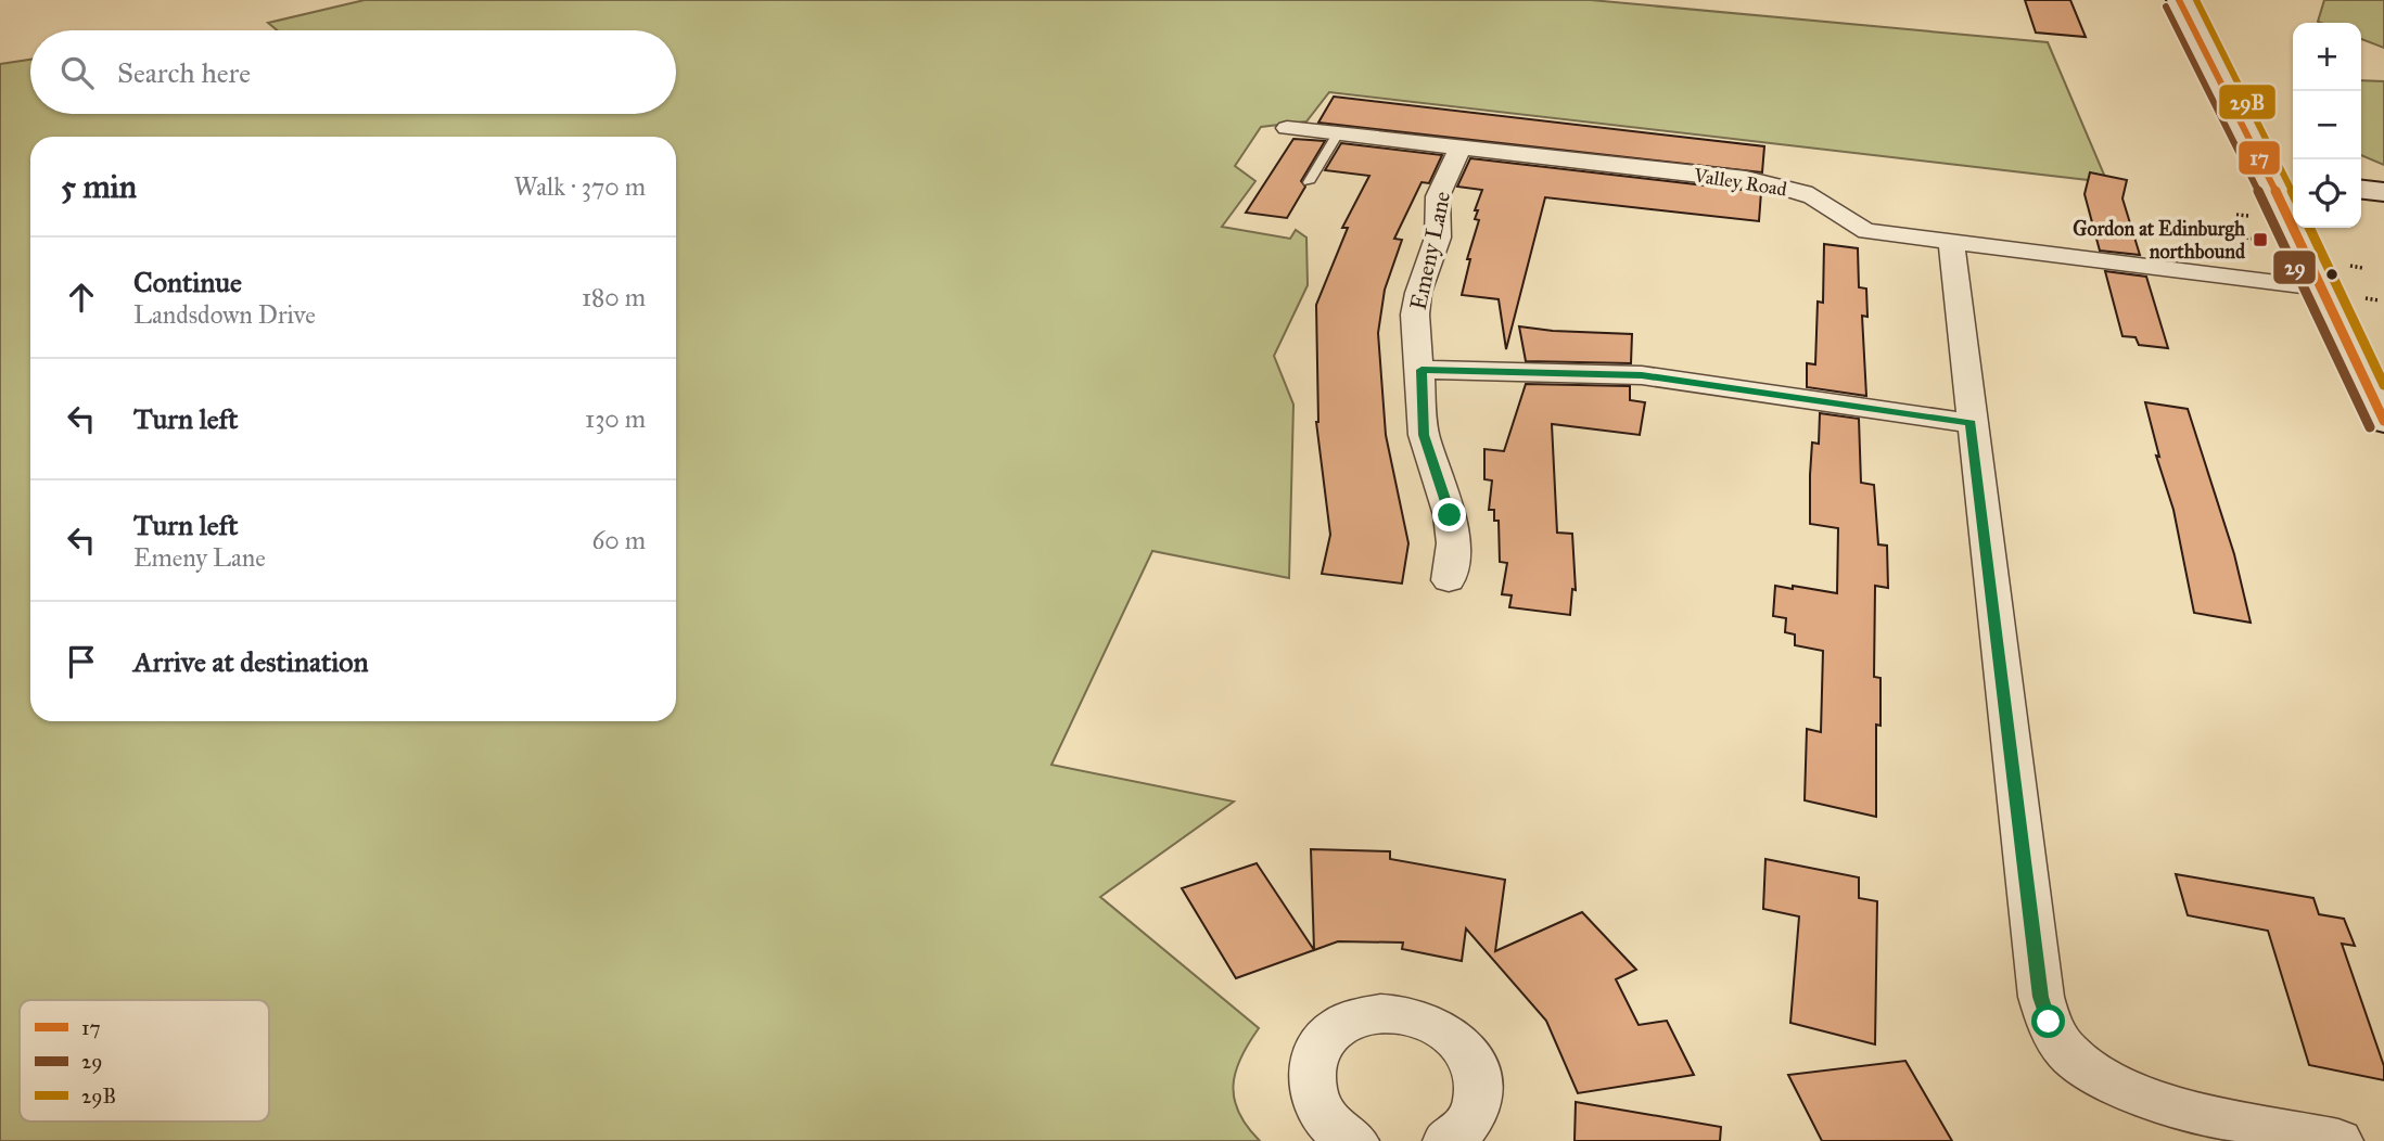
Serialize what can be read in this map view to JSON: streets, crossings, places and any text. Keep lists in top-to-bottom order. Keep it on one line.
{"streets":{"street":["Valley Road","Emeny Lane"]},"crossings":[["Valley Road","Emeny Lane"]],"places":{"transit":["Gordon at Edinburgh northbound"]},"lines":["transit line 17","transit line 29B","transit line 29"],"legend":["17","29","29B"],"page":{"map_buttons":["+","−"],"search":"Search here","heading":["5 min","Walk · 370 m"],"list":[["Continue","Landsdown Drive","180 m"],["Turn left","130 m"],["Turn left","Emeny Lane","60 m"],"Arrive at destination"]}}
